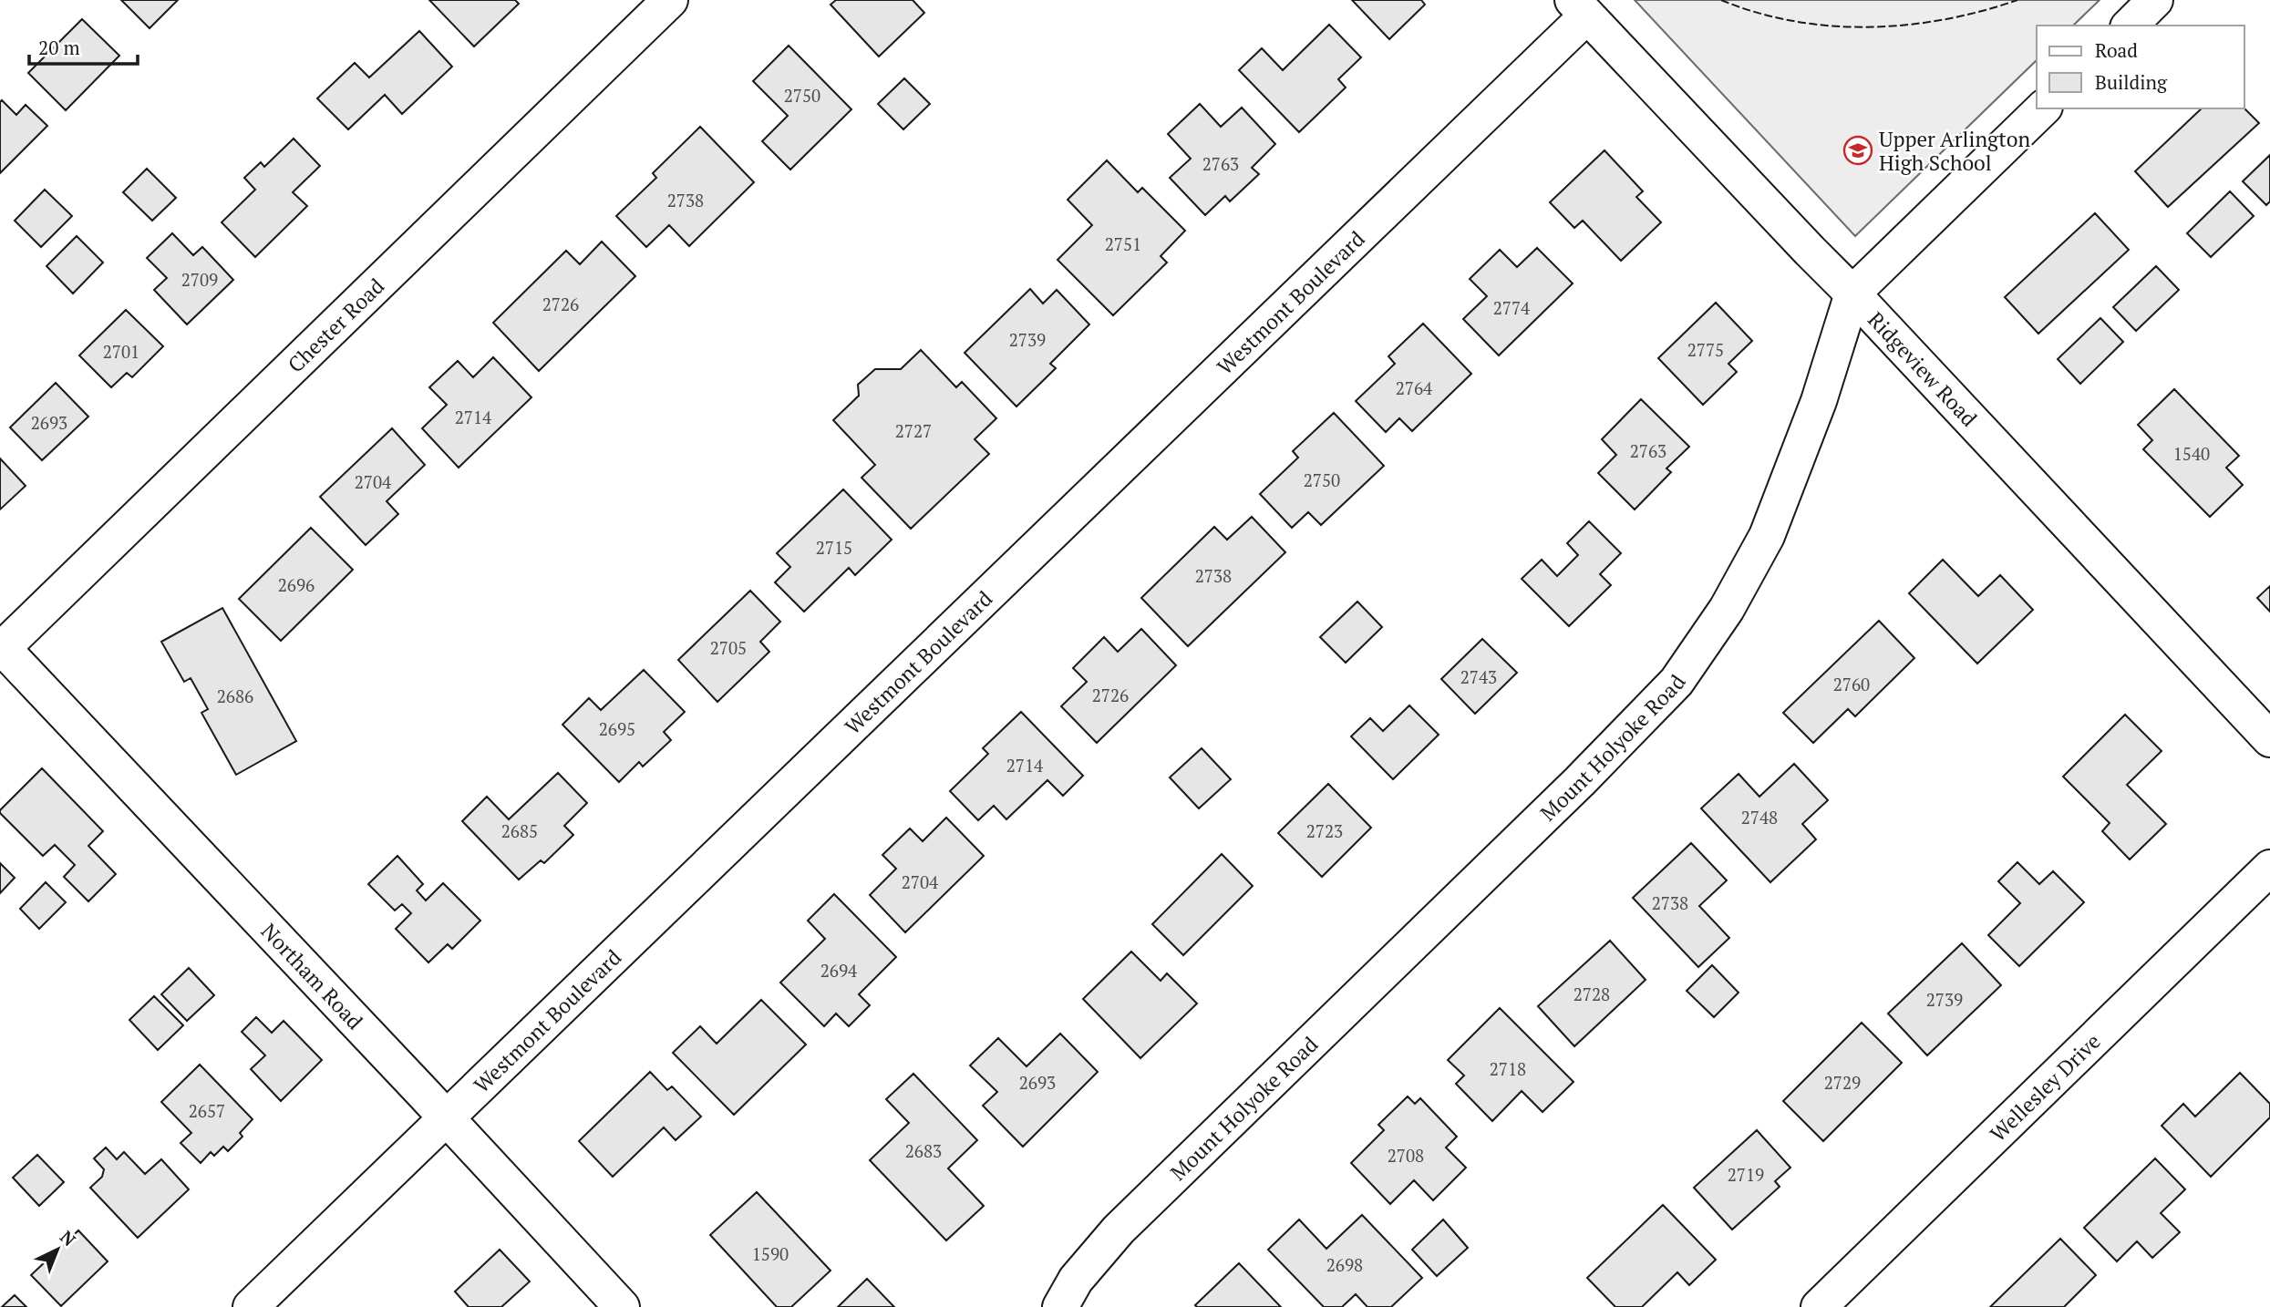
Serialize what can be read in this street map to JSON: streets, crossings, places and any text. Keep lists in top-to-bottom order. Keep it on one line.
{"streets":{"street":["Westmont Boulevard","Chester Road","Ridgeview Road","Mount Holyoke Road","Northam Road","Wellesley Drive"]},"crossings":[["Westmont Boulevard","Ridgeview Road"],["Westmont Boulevard","Northam Road"],["Chester Road","Northam Road"],["Ridgeview Road","Mount Holyoke Road"]],"places":{"school or university":["Upper Arlington High School"]},"house_numbers":["2750","2763","2738","2751","2709","2726","2774","2739","2775","2701","2764","2714","2693","2727","2763","1540","2750","2704","2715","2738","2696","2705","2743","2760","2726","2686","2695","2714","2748","2685","2723","2704","2738","2694","2728","2739","2718","2693","2729","2657","2683","2708","2719","1590","2698"],"legend":["Road","Building"],"scale_bar":"20 m","north":"top right"}
